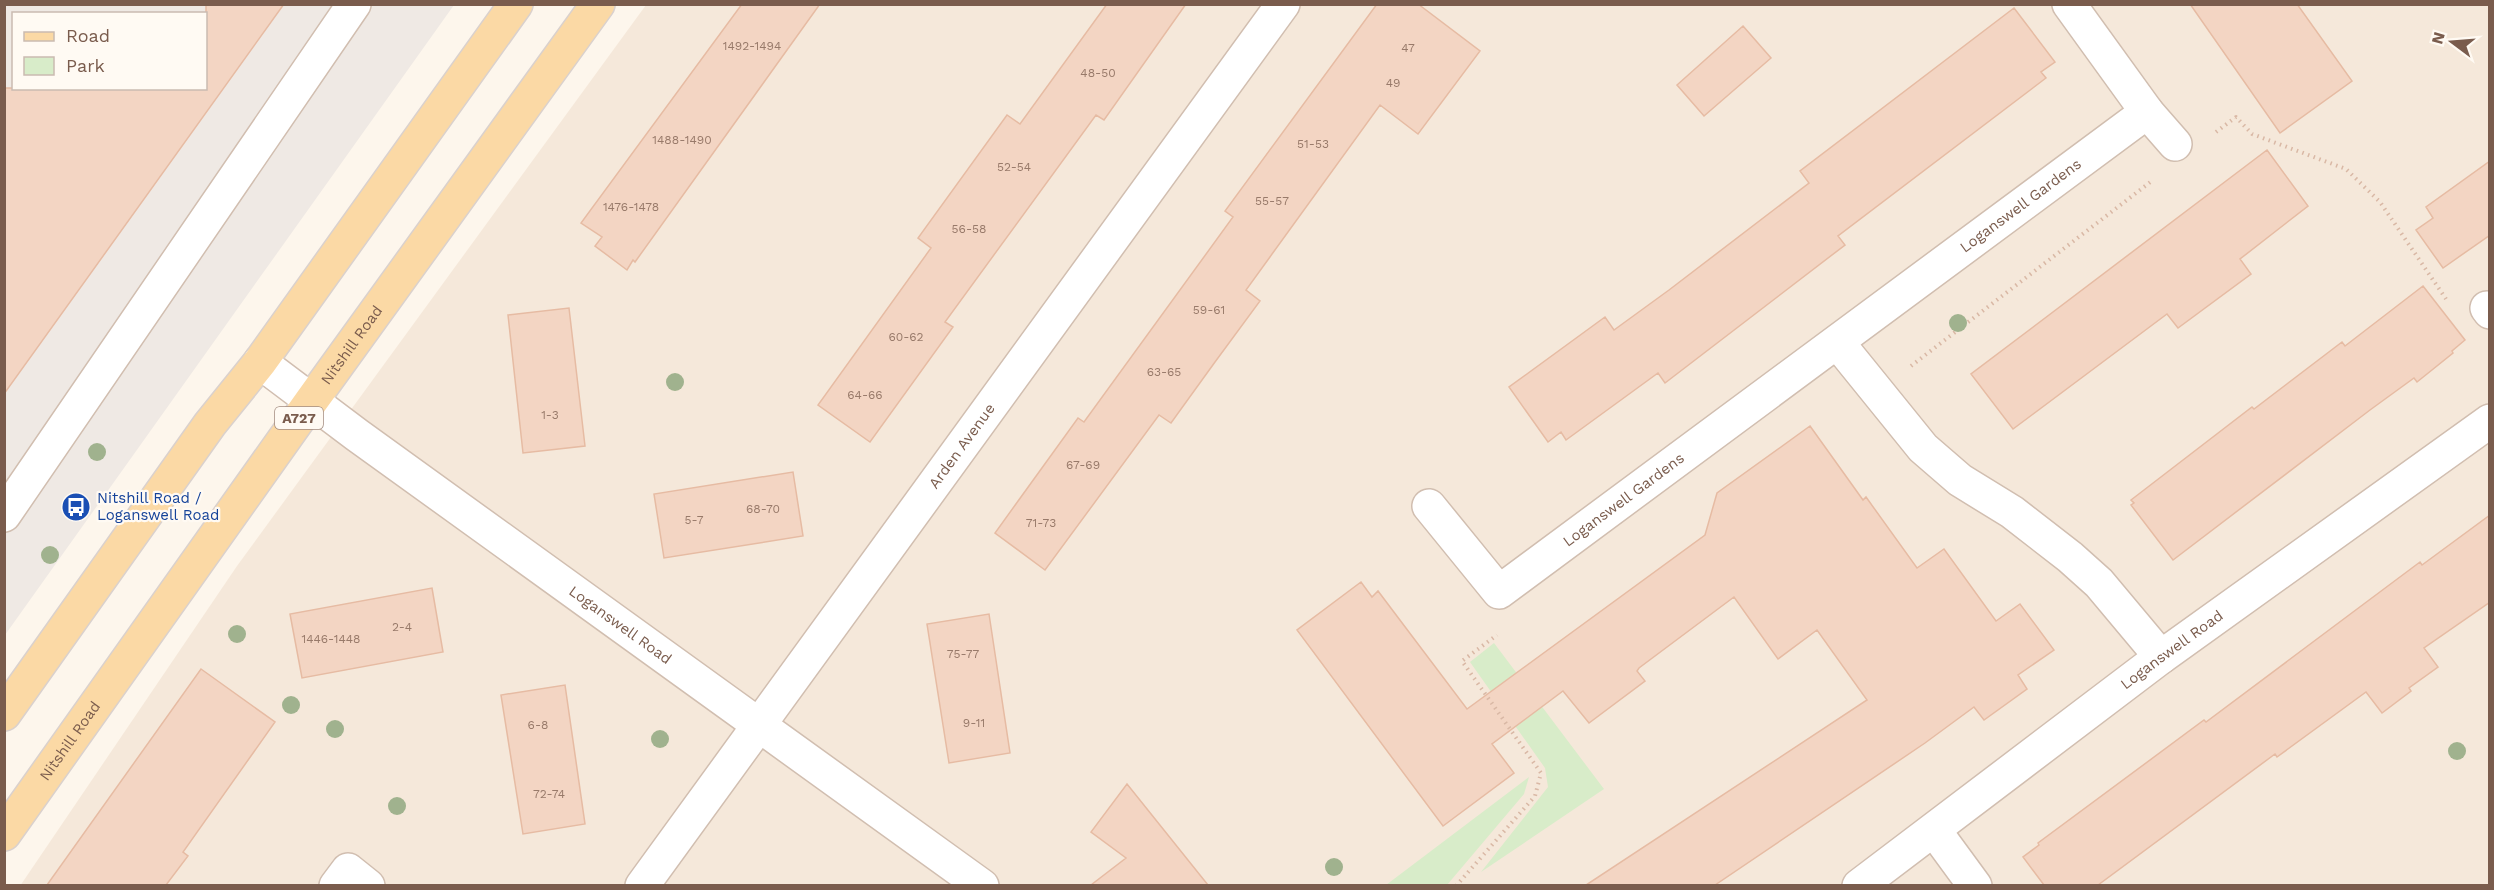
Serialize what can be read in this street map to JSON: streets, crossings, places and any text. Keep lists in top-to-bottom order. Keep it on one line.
{"streets":{"main road":["Nitshill Road","A727"],"street":["Loganswell Gardens","Arden Avenue","Loganswell Road"]},"crossings":[["Nitshill Road","Loganswell Road"],["Arden Avenue","Loganswell Road"]],"places":{"bus stop":["Nitshill Road / Loganswell Road"]},"house_numbers":["1492-1494","47","48-50","49","1488-1490","51-53","52-54","55-57","1476-1478","56-58","59-61","60-62","63-65","64-66","1-3","67-69","68-70","5-7","71-73","2-4","1446-1448","75-77","9-11","6-8","72-74"],"legend":["Road","Park"],"north":"left"}
